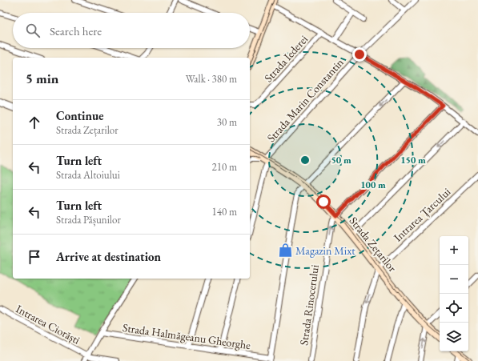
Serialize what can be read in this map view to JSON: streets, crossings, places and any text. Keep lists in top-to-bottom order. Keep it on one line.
{"streets":{"main road":["Strada Zețarilor"],"street":["Strada Iederei","Strada Marin Constantin","Intrarea Țarcului","Strada Rinocerului","Intrarea Ciorăști","Strada Halmăgeanu Gheorghe"]},"crossings":[["Strada Marin Constantin","Strada Zețarilor"],["Intrarea Țarcului","Strada Zețarilor"],["Strada Zețarilor","Strada Rinocerului"]],"places":{"shop":["Magazin Mixt"]},"page":{"search":"Search here","heading":["5 min","Walk · 380 m"],"list":[["Continue","Strada Zețarilor","30 m"],["Turn left","Strada Altoiului","210 m"],["Turn left","Strada Pășunilor","140 m"],"Arrive at destination"],"map_buttons":["+","−"]},"rings":["50 m","150 m","100 m"]}
